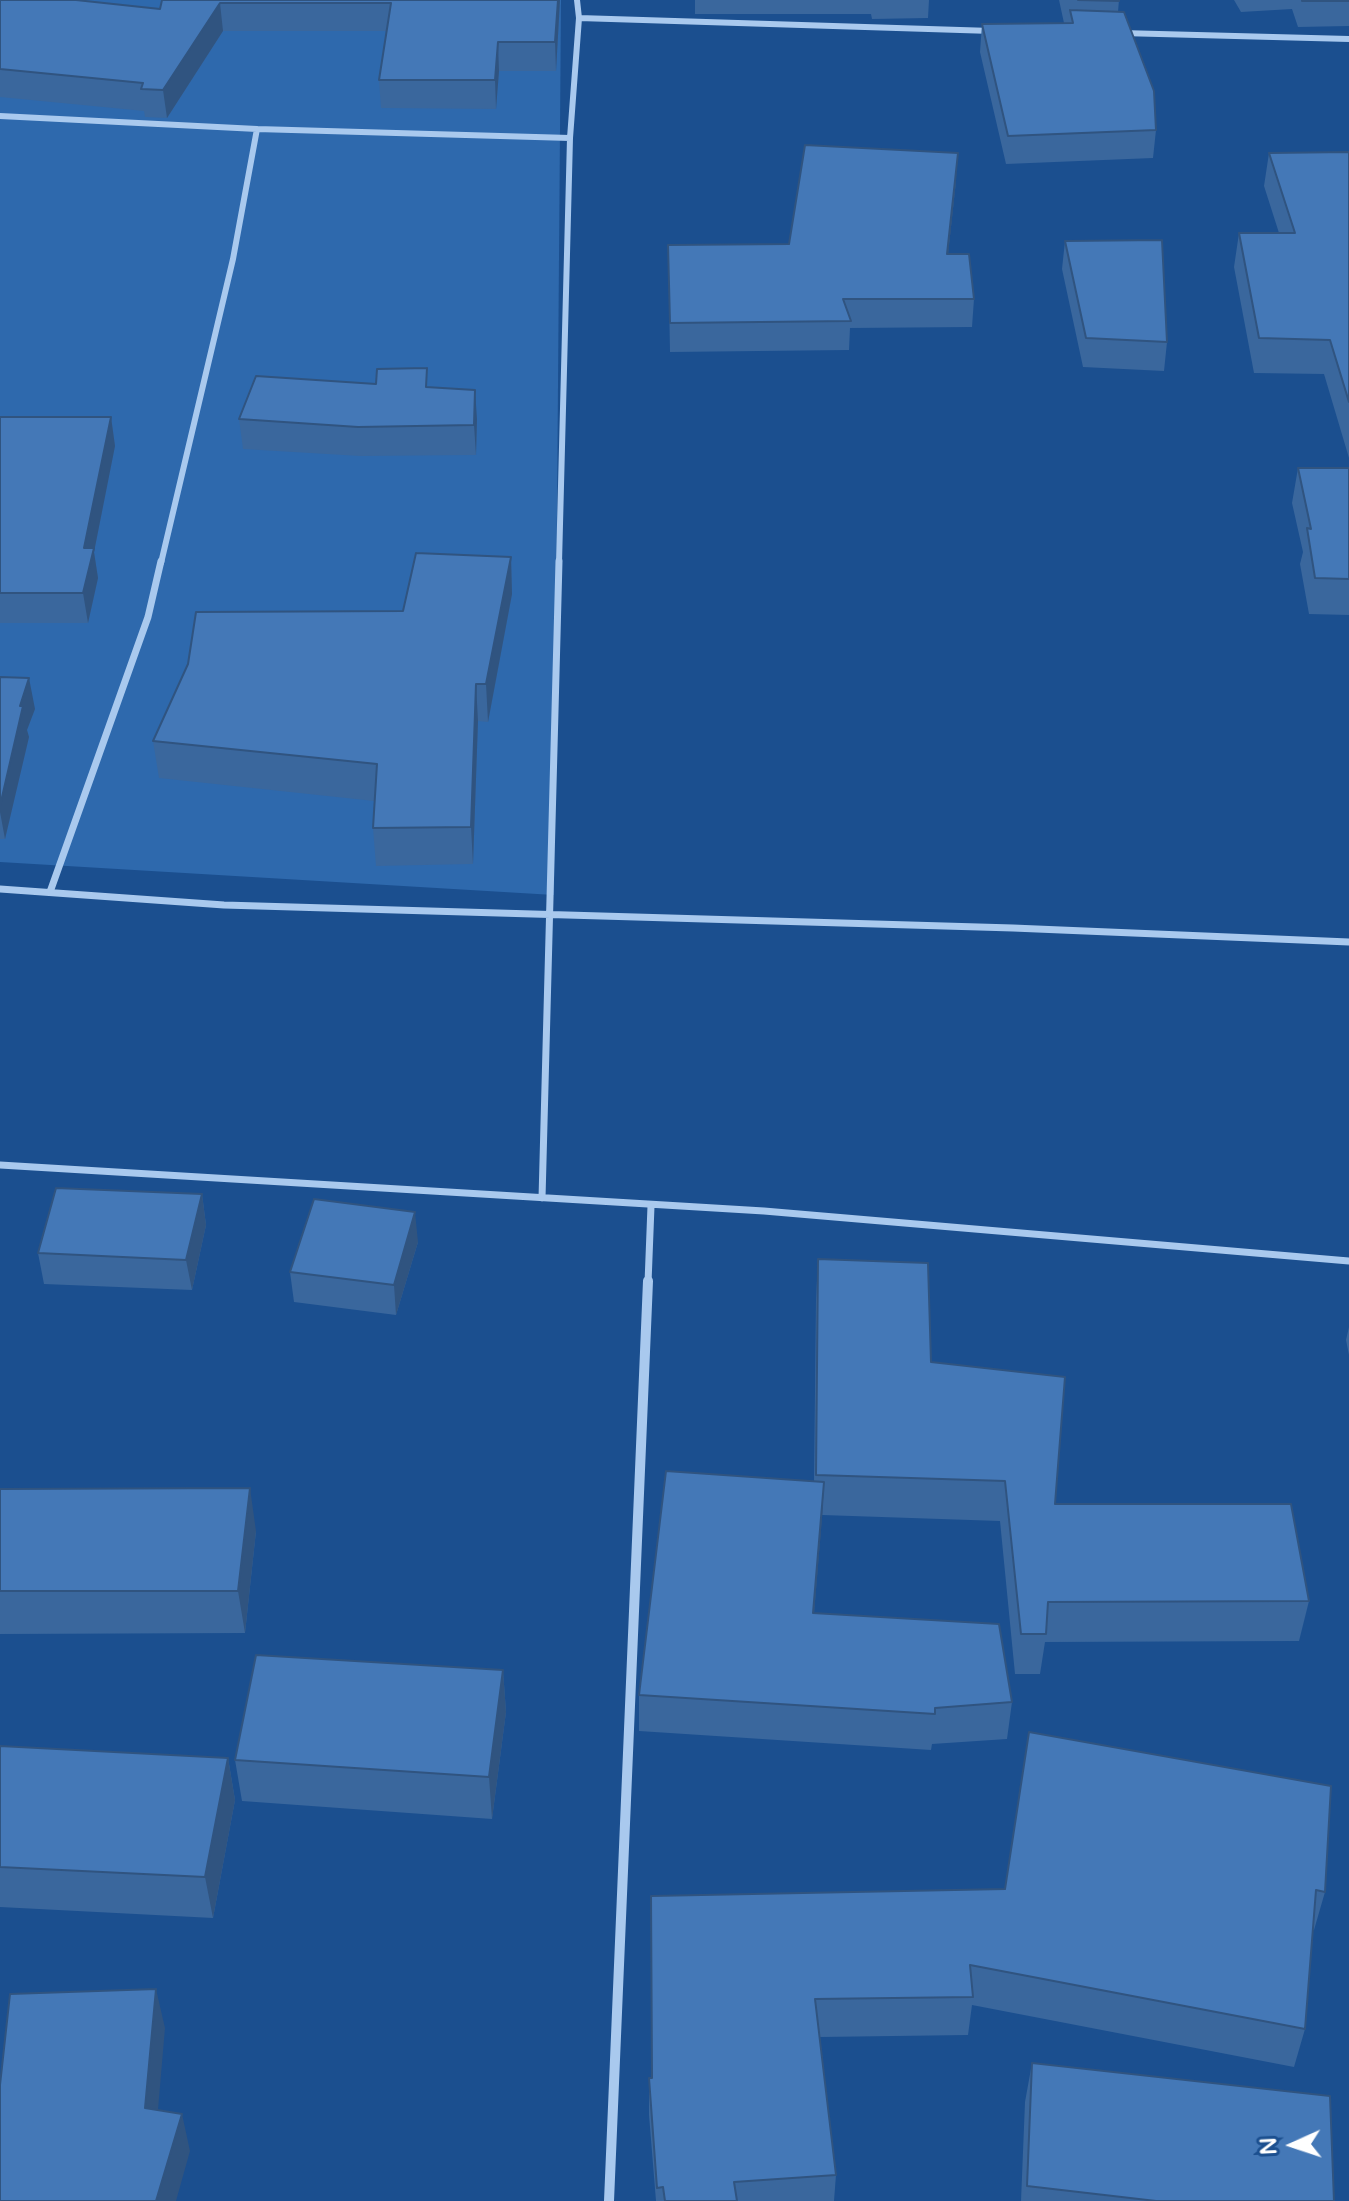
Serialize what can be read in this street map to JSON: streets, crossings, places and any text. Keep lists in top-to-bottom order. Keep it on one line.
{"north":"left"}
